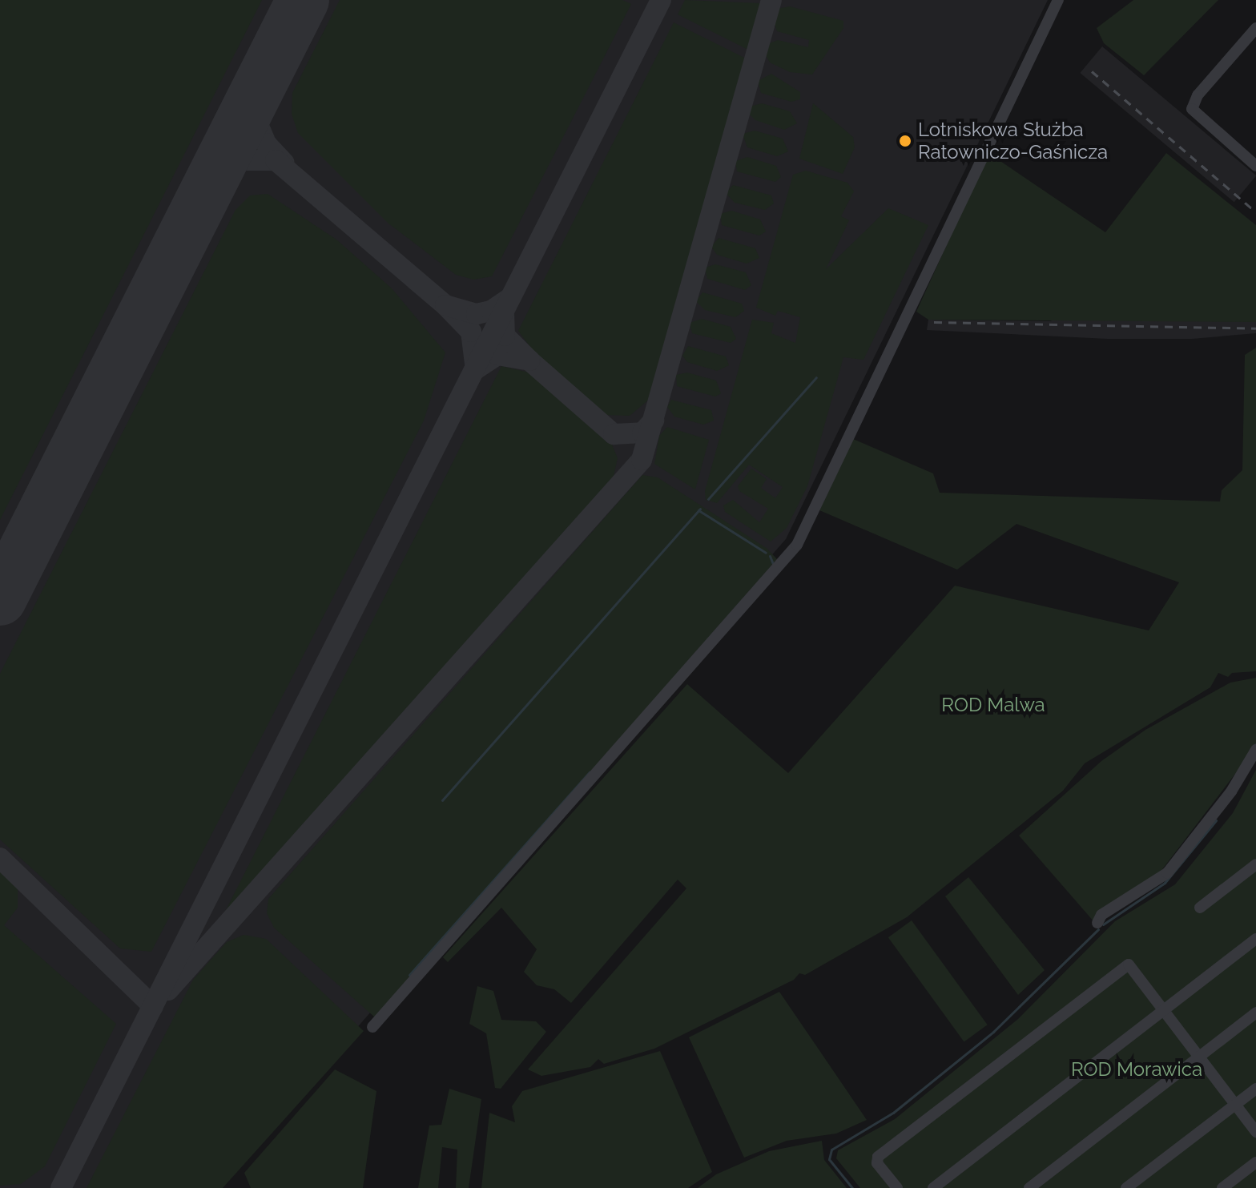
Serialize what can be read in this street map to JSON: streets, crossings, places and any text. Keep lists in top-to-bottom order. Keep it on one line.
{"parks":["ROD Malwa","ROD Morawica"],"places":["Lotniskowa Służba Ratowniczo-Gaśnicza"]}
